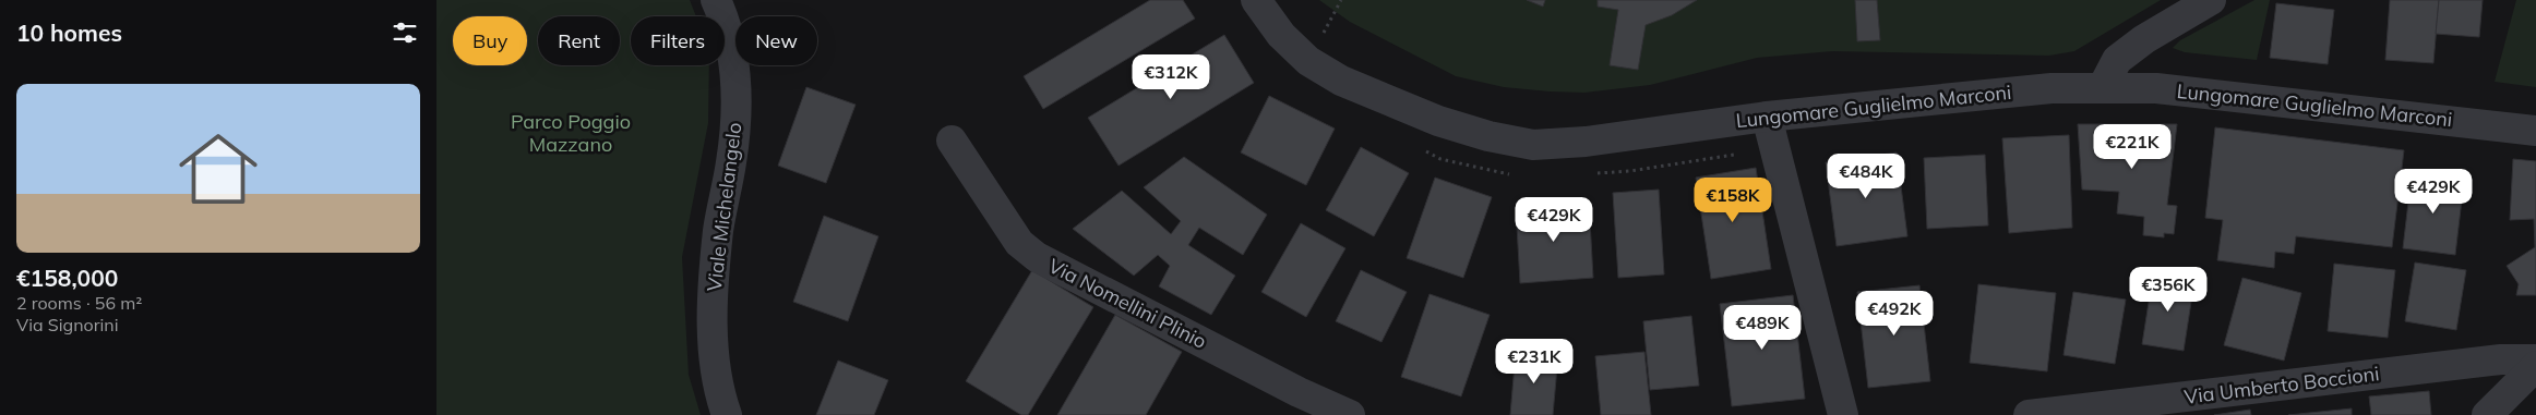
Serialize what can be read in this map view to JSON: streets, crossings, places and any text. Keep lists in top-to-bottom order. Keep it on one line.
{"streets":{"street":["Lungomare Guglielmo Marconi","Viale Michelangelo","Via Nomellini Plinio","Via Umberto Boccioni"]},"parks":["Parco Poggio Mazzano"],"page":{"heading":"10 homes","chip":["Buy","Rent","Filters","New"],"price":["€312K","€221K","€484K","€429K","€158K","€429K","€356K","€492K","€489K","€231K"],"list":[{"name":"€158,000","note":"2 rooms · 56 m² · Via Signorini"}]}}
